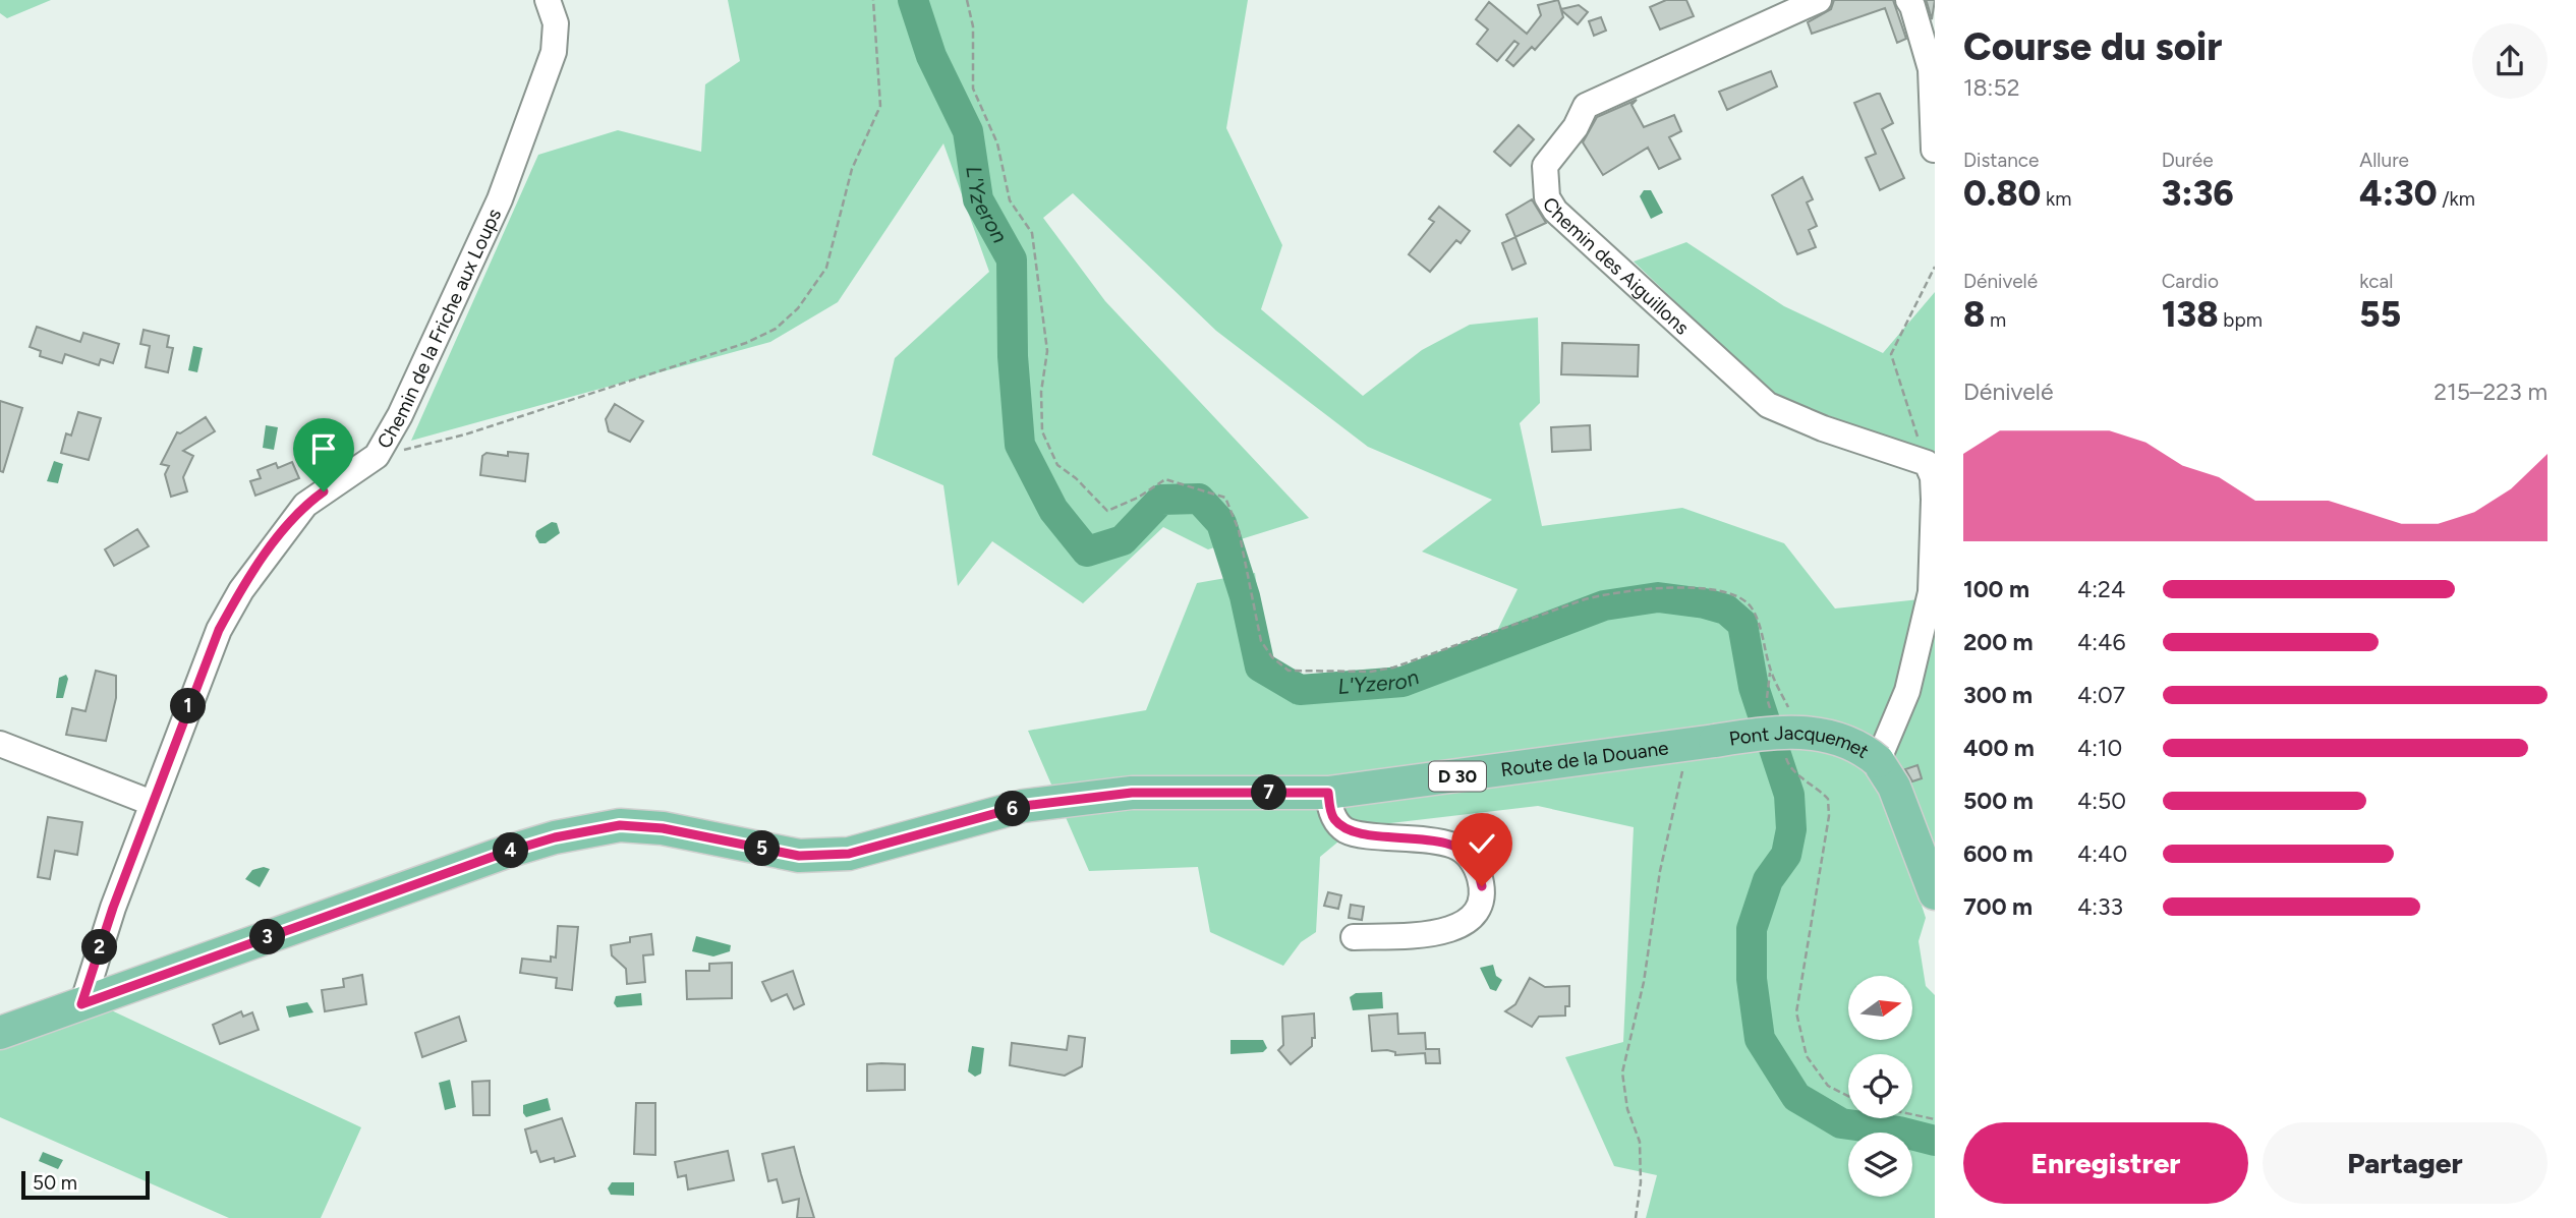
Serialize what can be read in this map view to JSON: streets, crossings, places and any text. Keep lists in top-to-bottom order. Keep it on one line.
{"streets":{"main road":["Pont Jacquemet","Route de la Douane","D 30"],"street":["Chemin des Aiguillons","Chemin de la Friche aux Loups"]},"crossings":[["Chemin de la Friche aux Loups","Route de la Douane"],["Pont Jacquemet","Route de la Douane"],["Pont Jacquemet","D 30"]],"water":["L'Yzeron"],"scale_bar":"50 m","north":"right","page":{"heading":["Course du soir","18:52"],"stats":[["Distance","0.80 km"],["Durée","3:36"],["Allure","4:30 /km"],["Dénivelé","8 m"],["Cardio","138 bpm"],["kcal","55"]],"chart":["Dénivelé","215–223 m"],"list":[{"name":"100 m","note":"4:24"},{"name":"200 m","note":"4:46"},{"name":"300 m","note":"4:07"},{"name":"400 m","note":"4:10"},{"name":"500 m","note":"4:50"},{"name":"600 m","note":"4:40"},{"name":"700 m","note":"4:33"}],"pins":["1","7","6","5","4","3","2"],"buttons":["Enregistrer","Partager"],"scale":"50 m"}}
